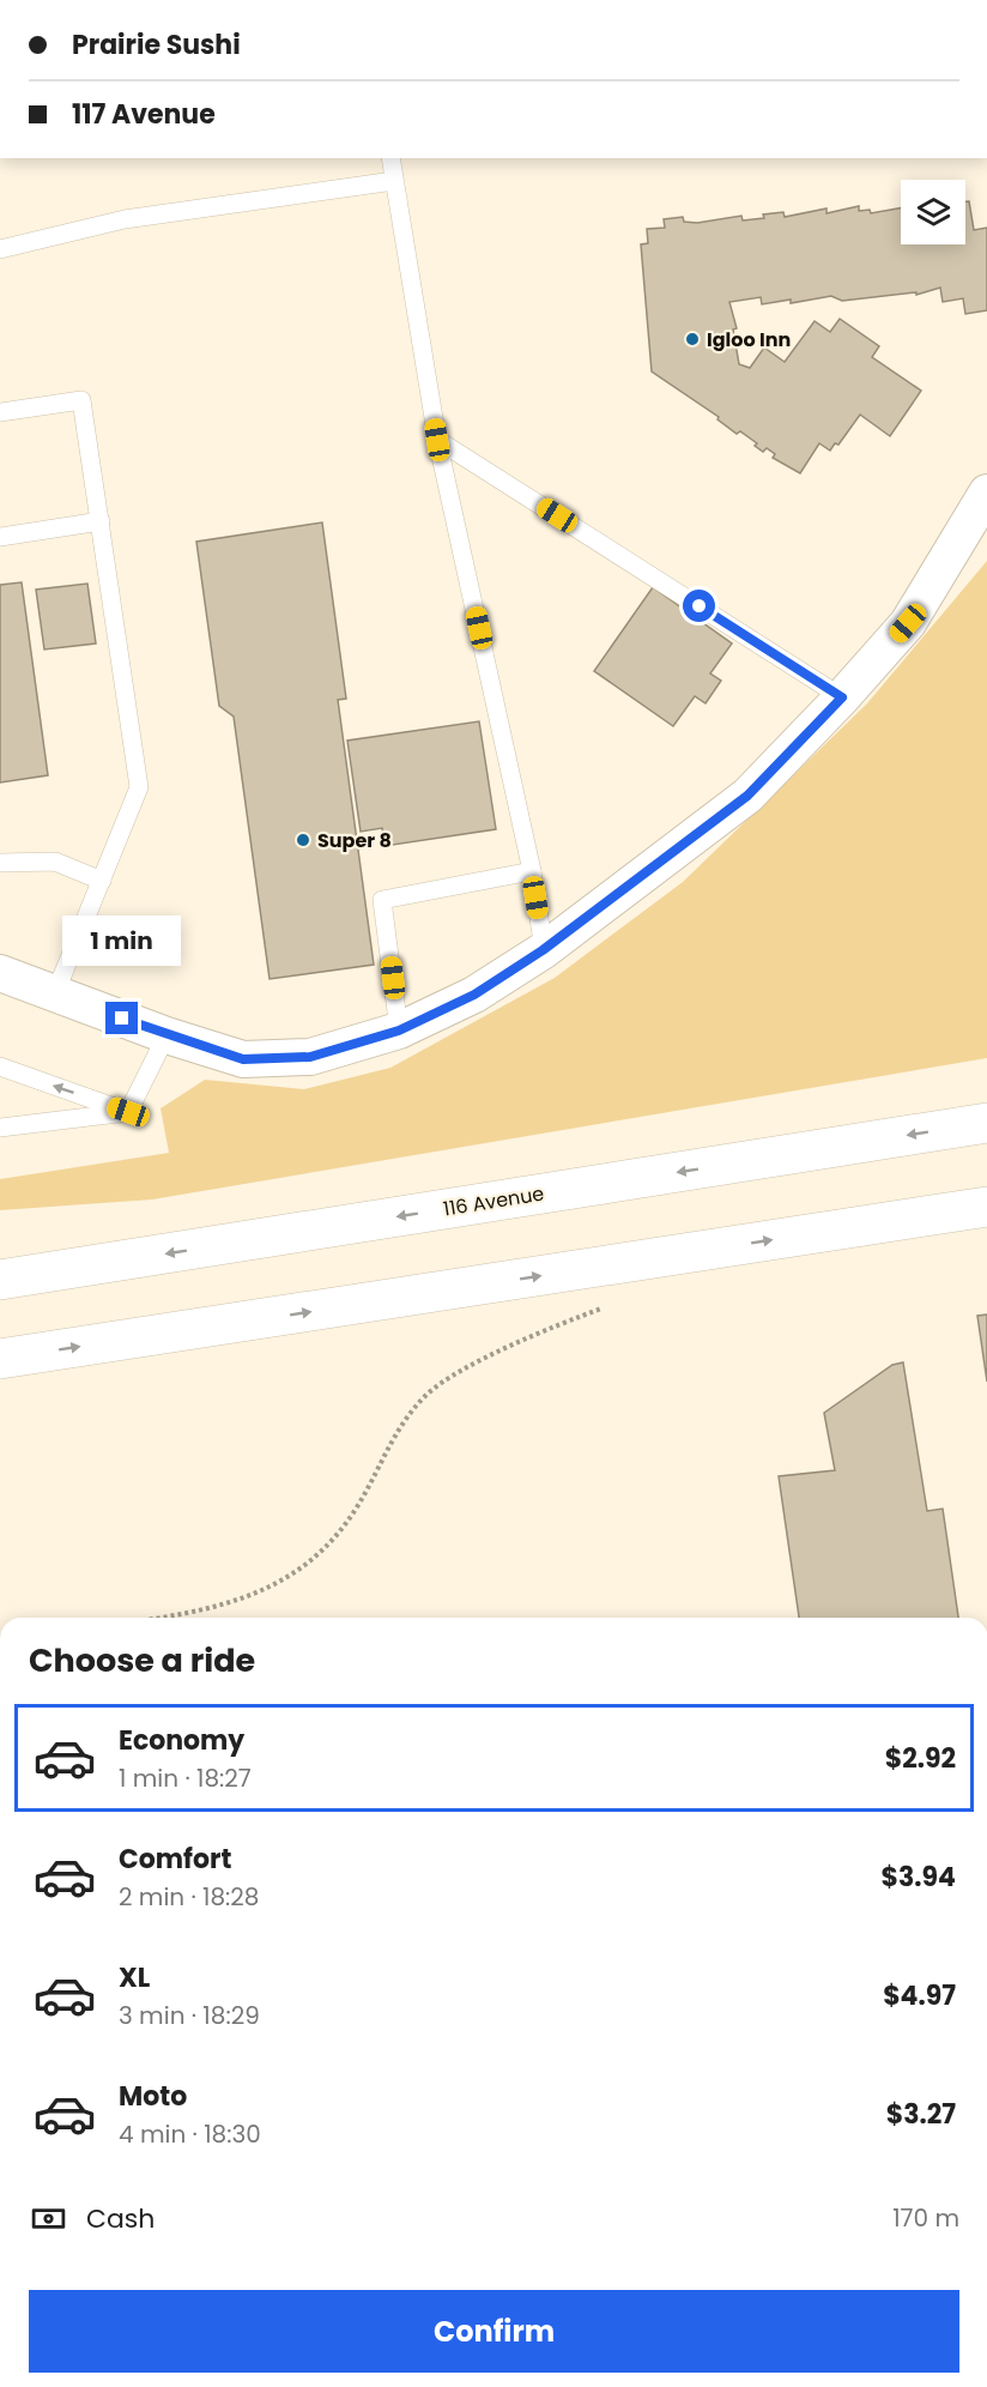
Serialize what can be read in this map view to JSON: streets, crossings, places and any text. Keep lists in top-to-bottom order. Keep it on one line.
{"streets":{"main road":["116 Avenue"]},"places":["Igloo Inn","Super 8"],"page":{"banner":["Prairie Sushi","117 Avenue"],"bubble":"1 min","heading":"Choose a ride","list":[{"name":"Economy","note":"1 min · 18:27","value":"$2.92"},{"name":"Comfort","note":"2 min · 18:28","value":"$3.94"},{"name":"XL","note":"3 min · 18:29","value":"$4.97"},{"name":"Moto","note":"4 min · 18:30","value":"$3.27"}],"pay":["Cash","170 m"],"buttons":"Confirm"}}
